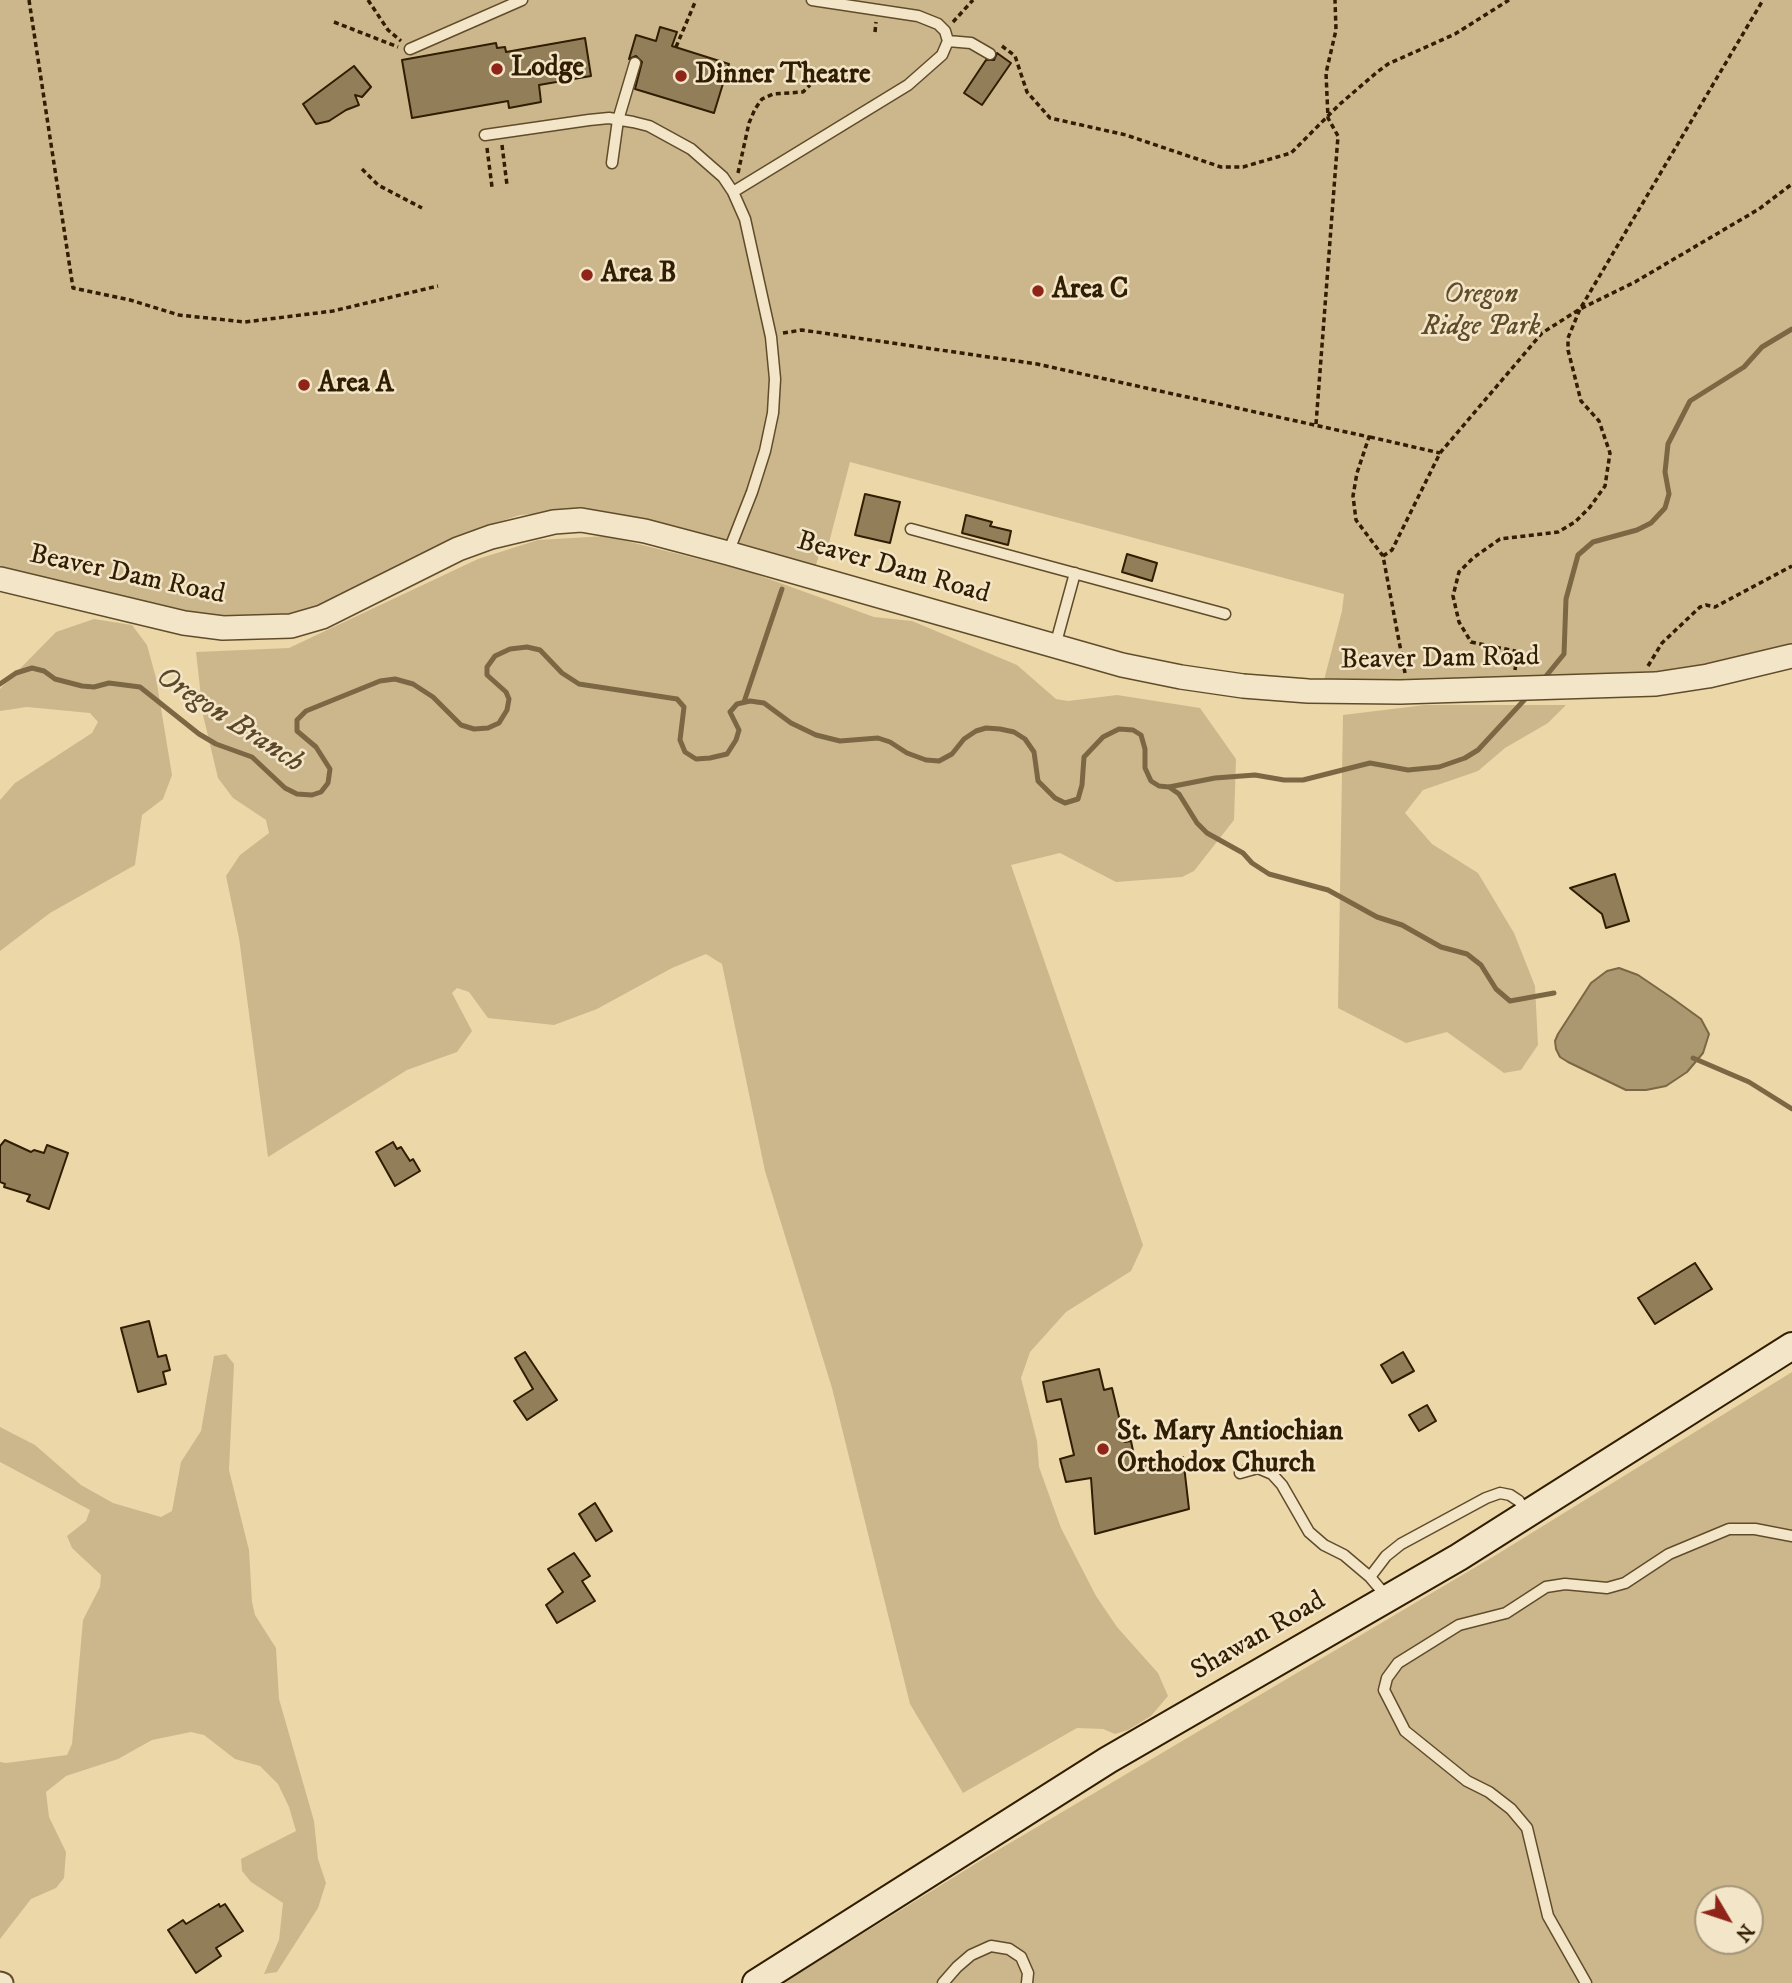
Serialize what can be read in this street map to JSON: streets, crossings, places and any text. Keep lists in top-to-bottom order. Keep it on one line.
{"streets":{"main road":["Shawan Road"],"street":["Beaver Dam Road"]},"water":["Oregon Branch"],"parks":["Oregon Ridge Park"],"places":["Lodge","Dinner Theatre","Area B","Area C","Area A","St. Mary Antiochian Orthodox Church"],"north":"bottom right"}
